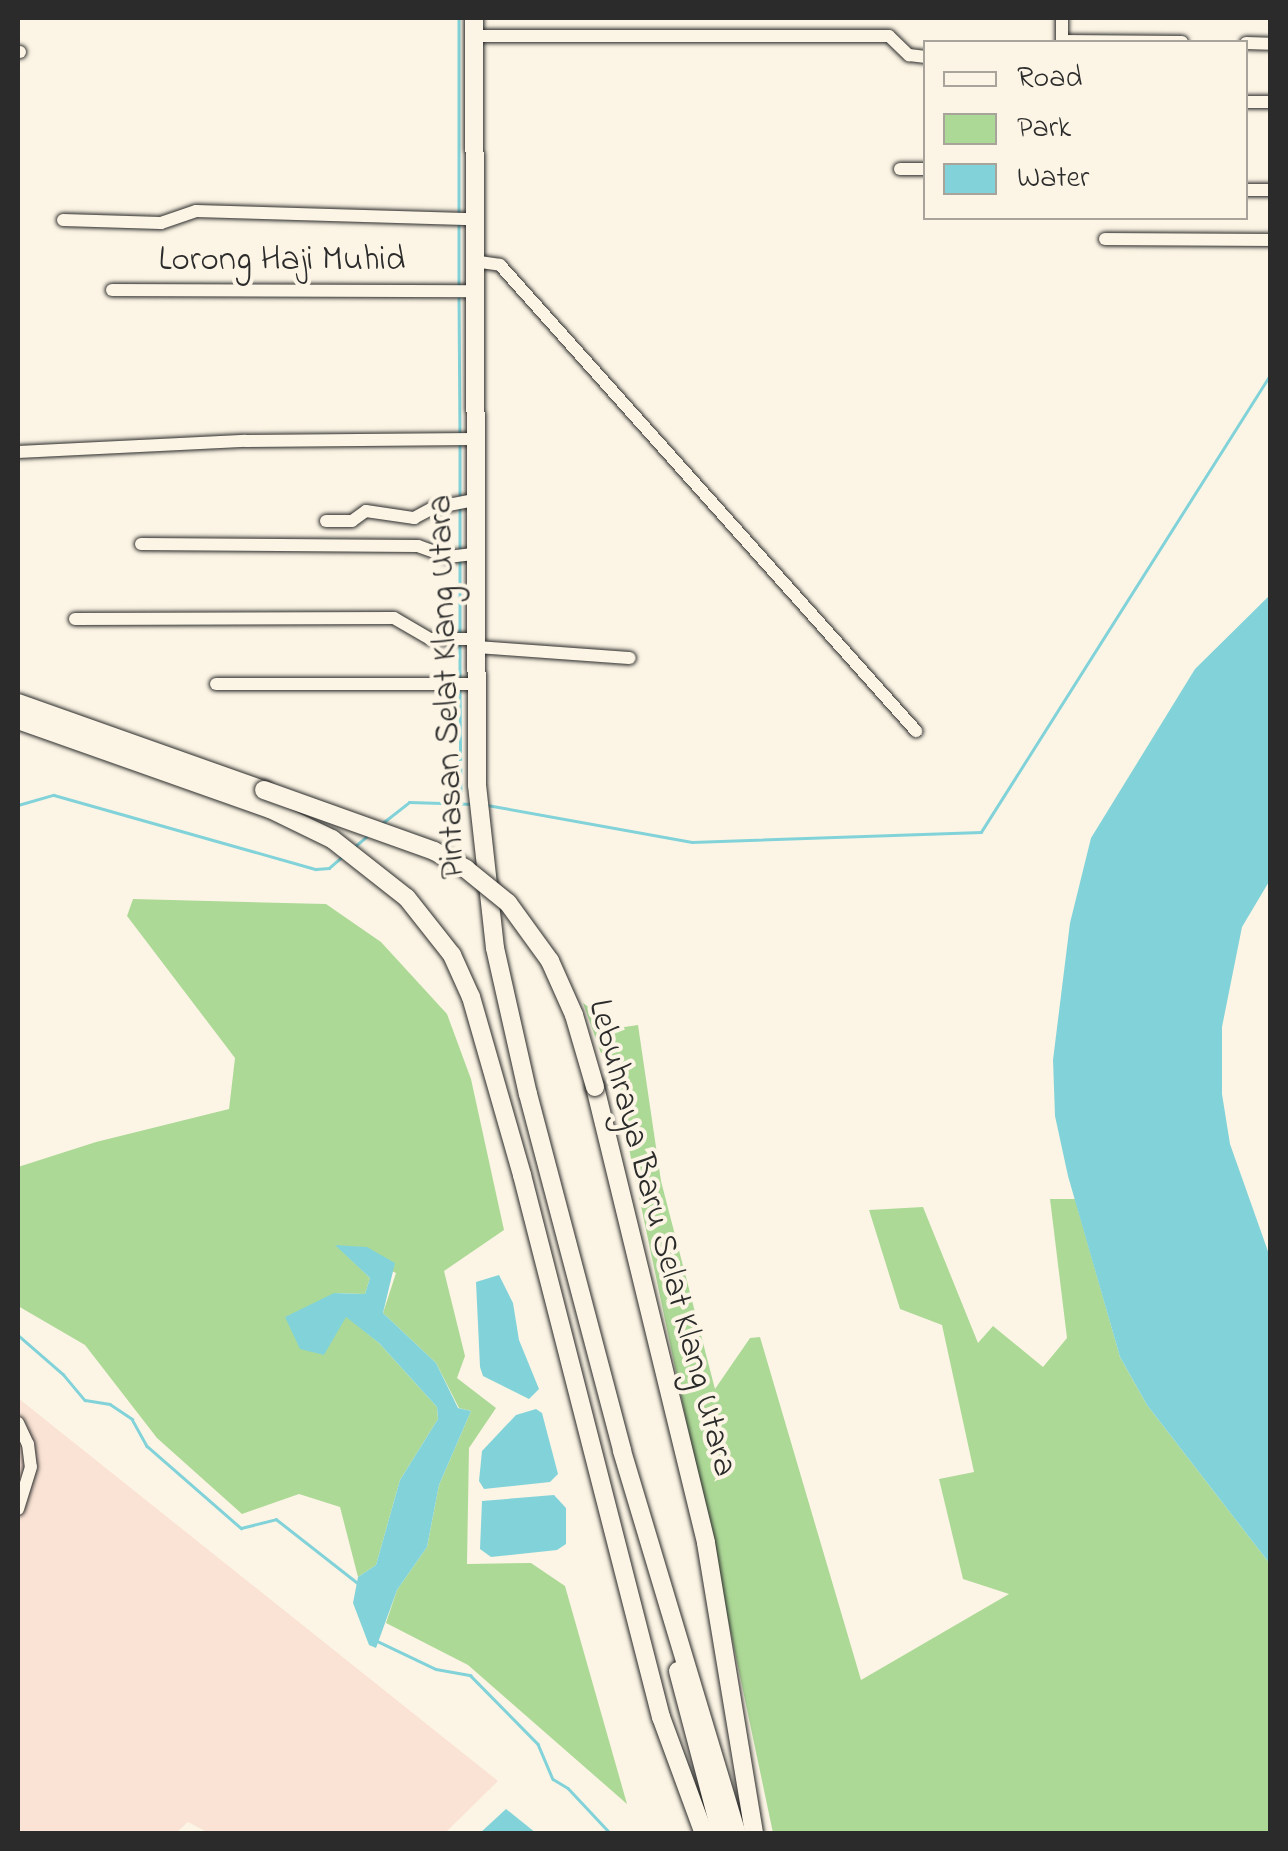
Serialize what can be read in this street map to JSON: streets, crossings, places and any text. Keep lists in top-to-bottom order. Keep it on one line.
{"streets":{"highway":["Pintasan Selat Klang Utara","Lebuhraya Baru Selat Klang Utara"],"street":["Lorong Haji Muhid"]},"crossings":[["Lorong Haji Muhid","Pintasan Selat Klang Utara"]],"legend":["Road","Park","Water"]}
